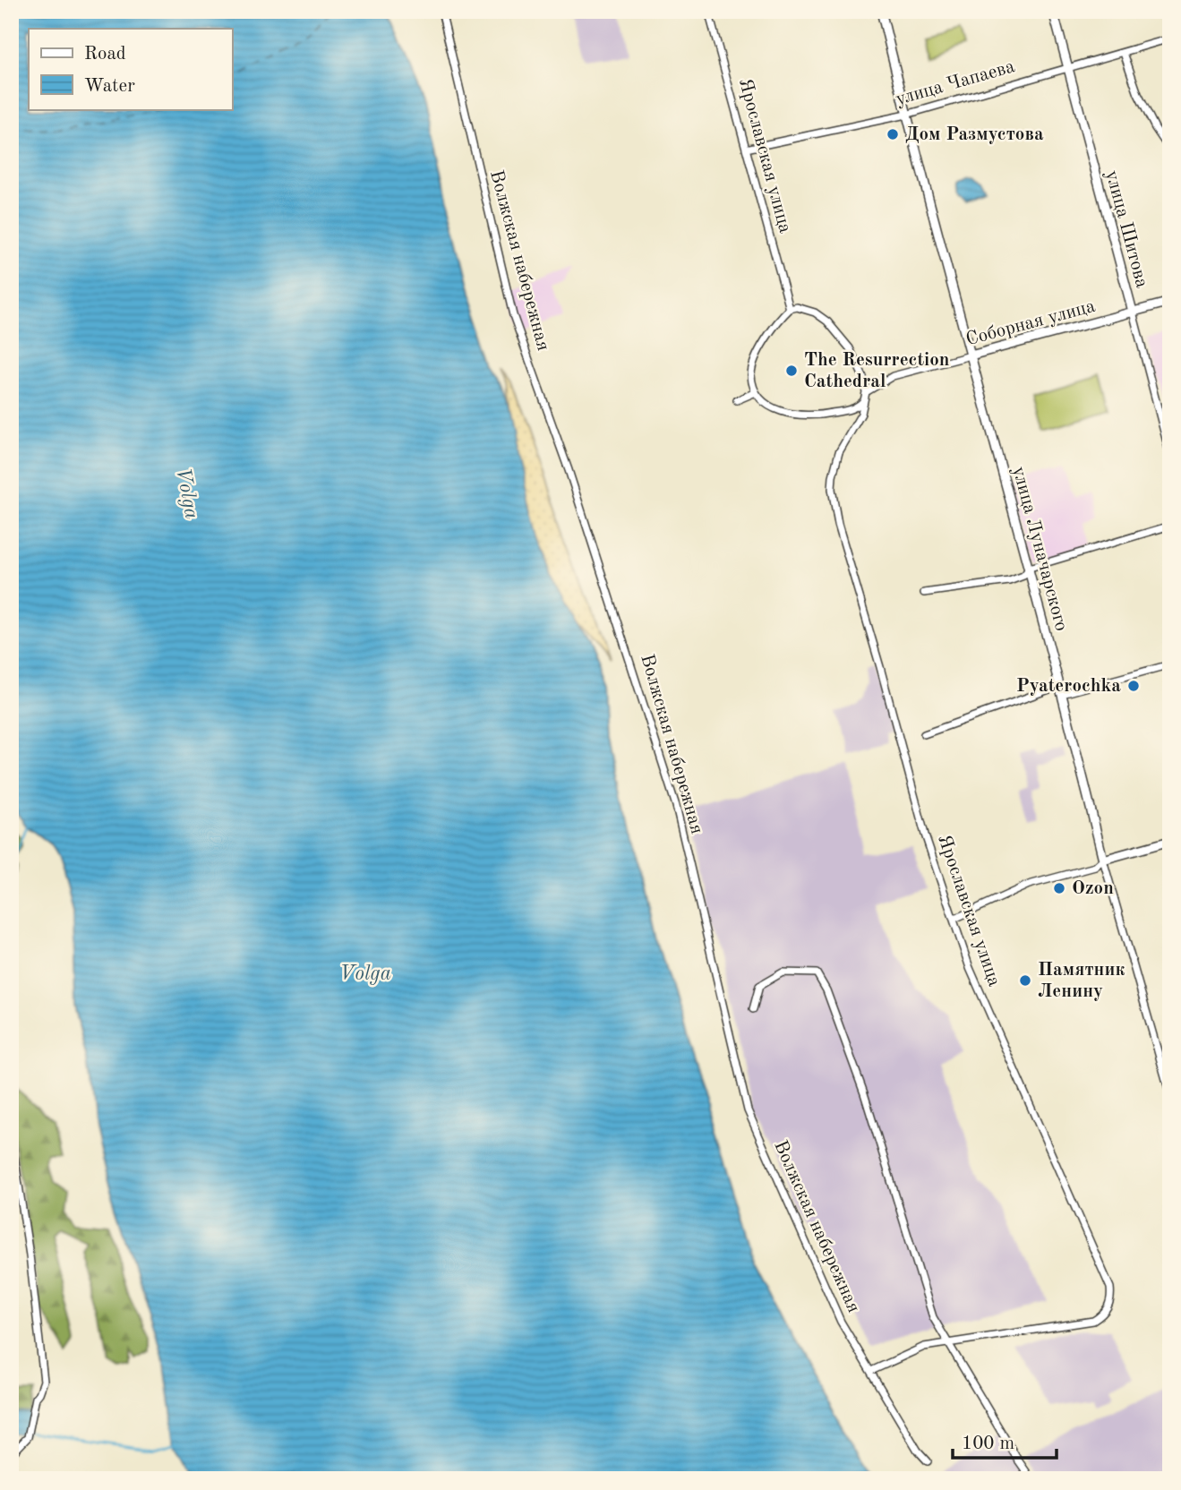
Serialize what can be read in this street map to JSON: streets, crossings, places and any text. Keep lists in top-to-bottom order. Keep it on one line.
{"streets":{"street":["улица Чапаева","Ярославская улица","улица Шитова","Волжская набережная","Соборная улица","улица Луначарского"]},"crossings":[["улица Чапаева","Ярославская улица"],["улица Чапаева","улица Шитова"],["улица Чапаева","улица Луначарского"],["Ярославская улица","Волжская набережная"],["Ярославская улица","Соборная улица"],["улица Шитова","Соборная улица"],["Соборная улица","улица Луначарского"]],"water":["Volga"],"places":["Дом Размустова","The Resurrection Cathedral","Pyaterochka","Ozon","Памятник Ленину"],"legend":["Road","Water"],"scale_bar":"100 m"}
